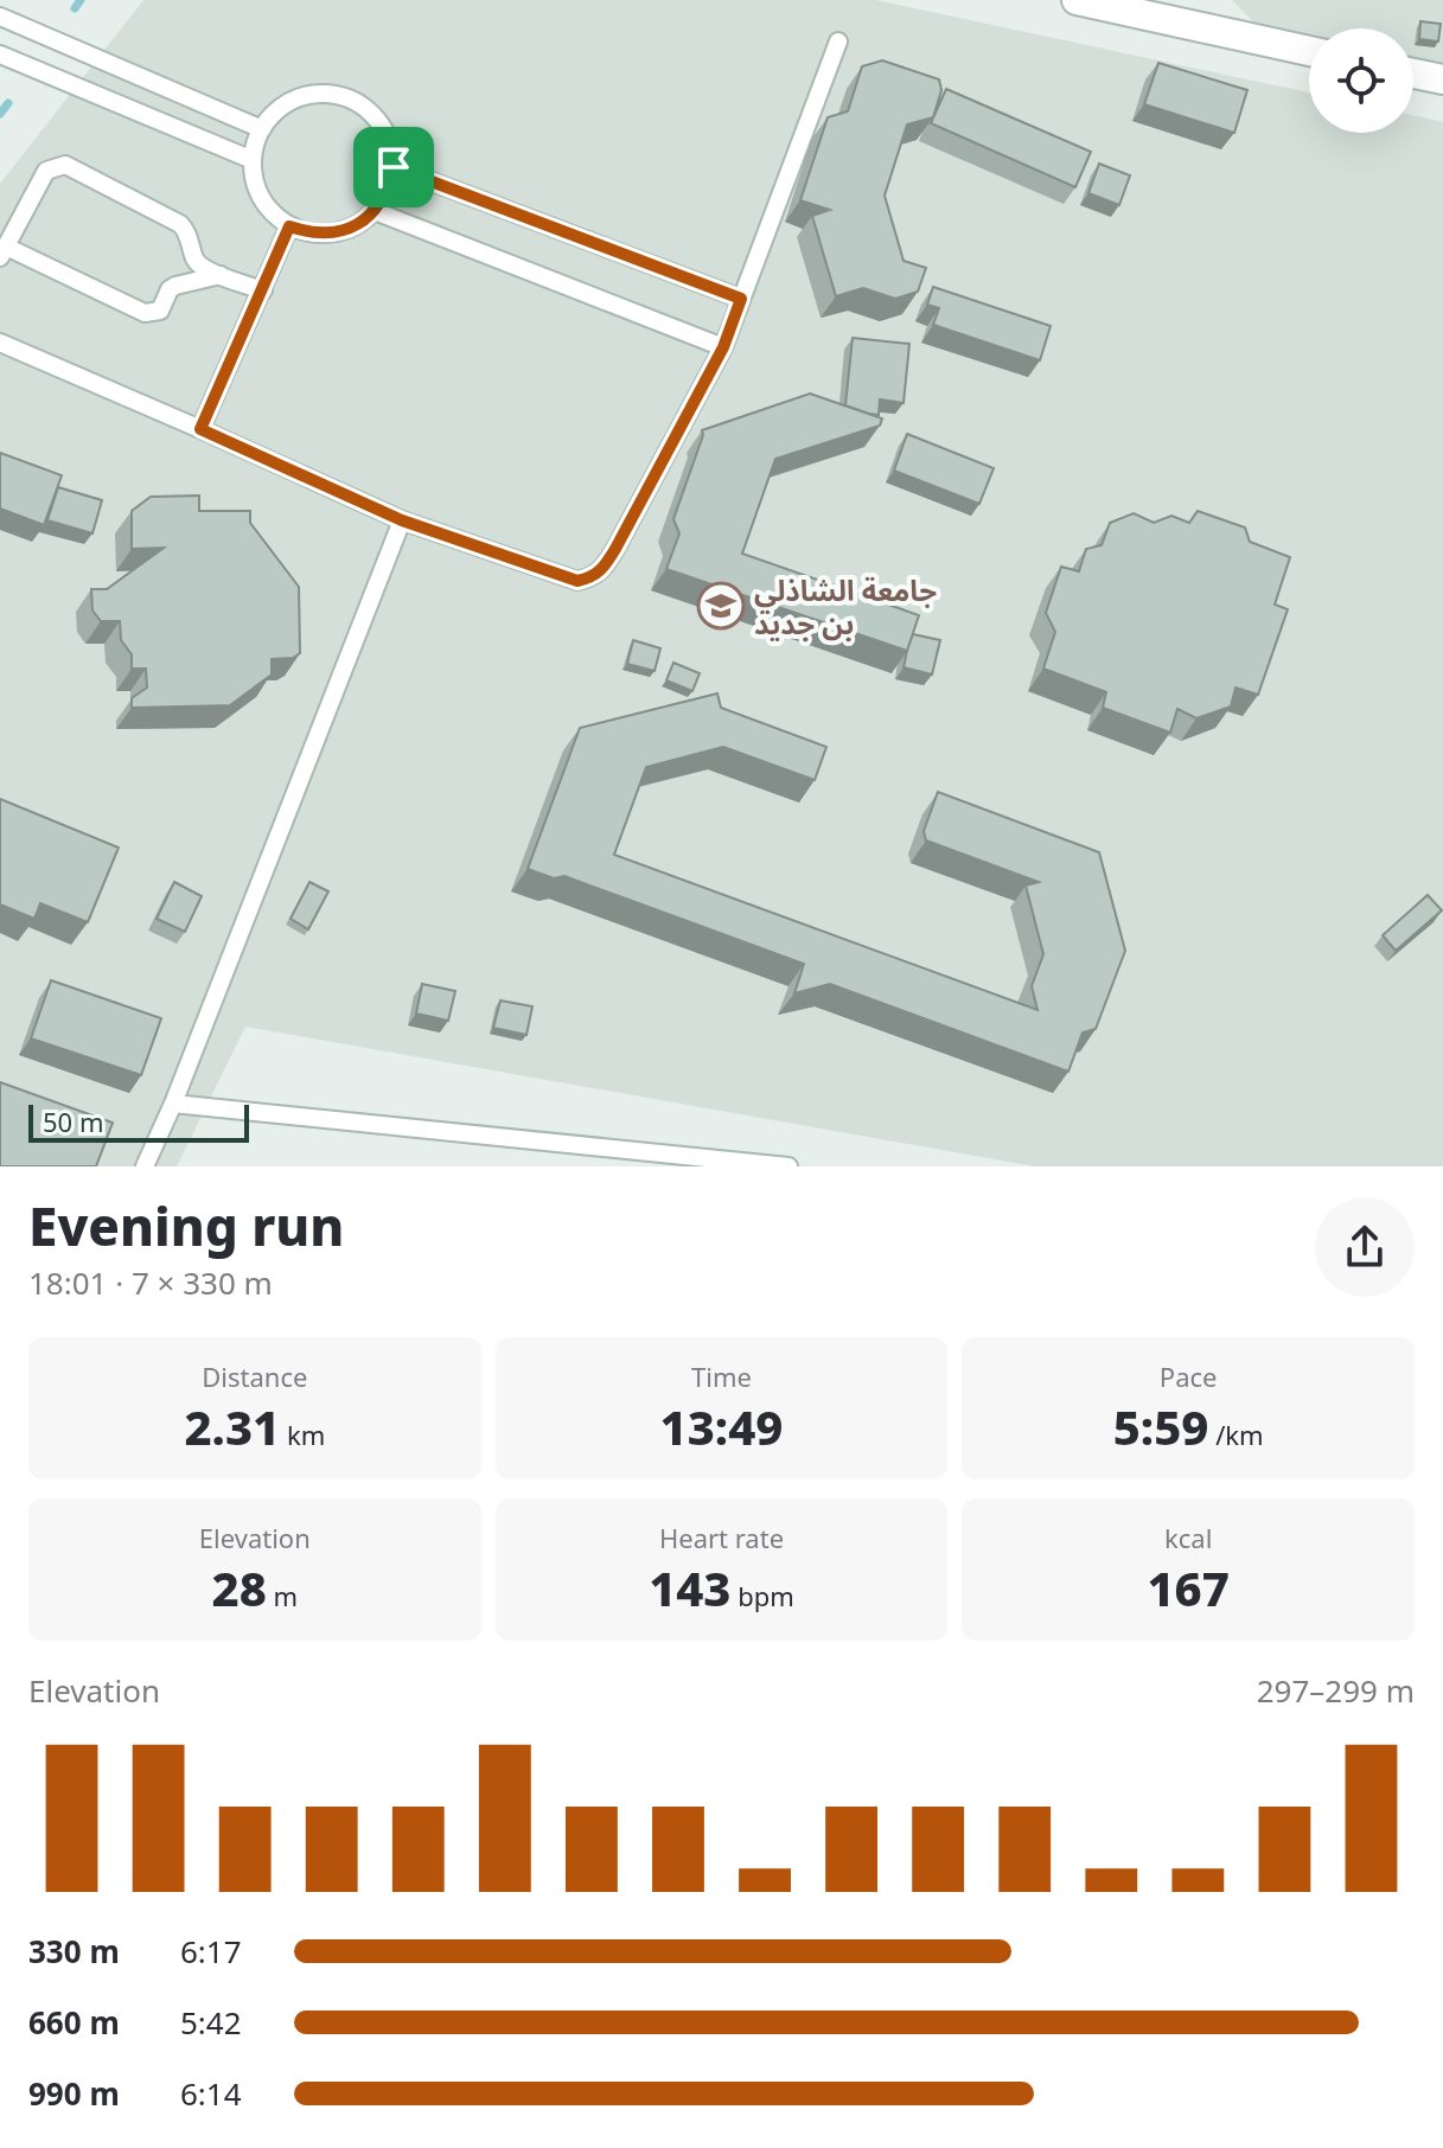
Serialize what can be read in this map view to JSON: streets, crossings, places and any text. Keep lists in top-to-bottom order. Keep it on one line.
{"places":{"school or university":["جامعة الشاذلي بن جديد"]},"scale_bar":"50 m","page":{"scale":"50 m","heading":["Evening run","18:01 · 7 × 330 m"],"stats":[["Distance","2.31 km"],["Time","13:49"],["Pace","5:59 /km"],["Elevation","28 m"],["Heart rate","143 bpm"],["kcal","167"]],"chart":["Elevation","297–299 m"],"list":[{"name":"330 m","note":"6:17"},{"name":"660 m","note":"5:42"},{"name":"990 m","note":"6:14"}]}}
